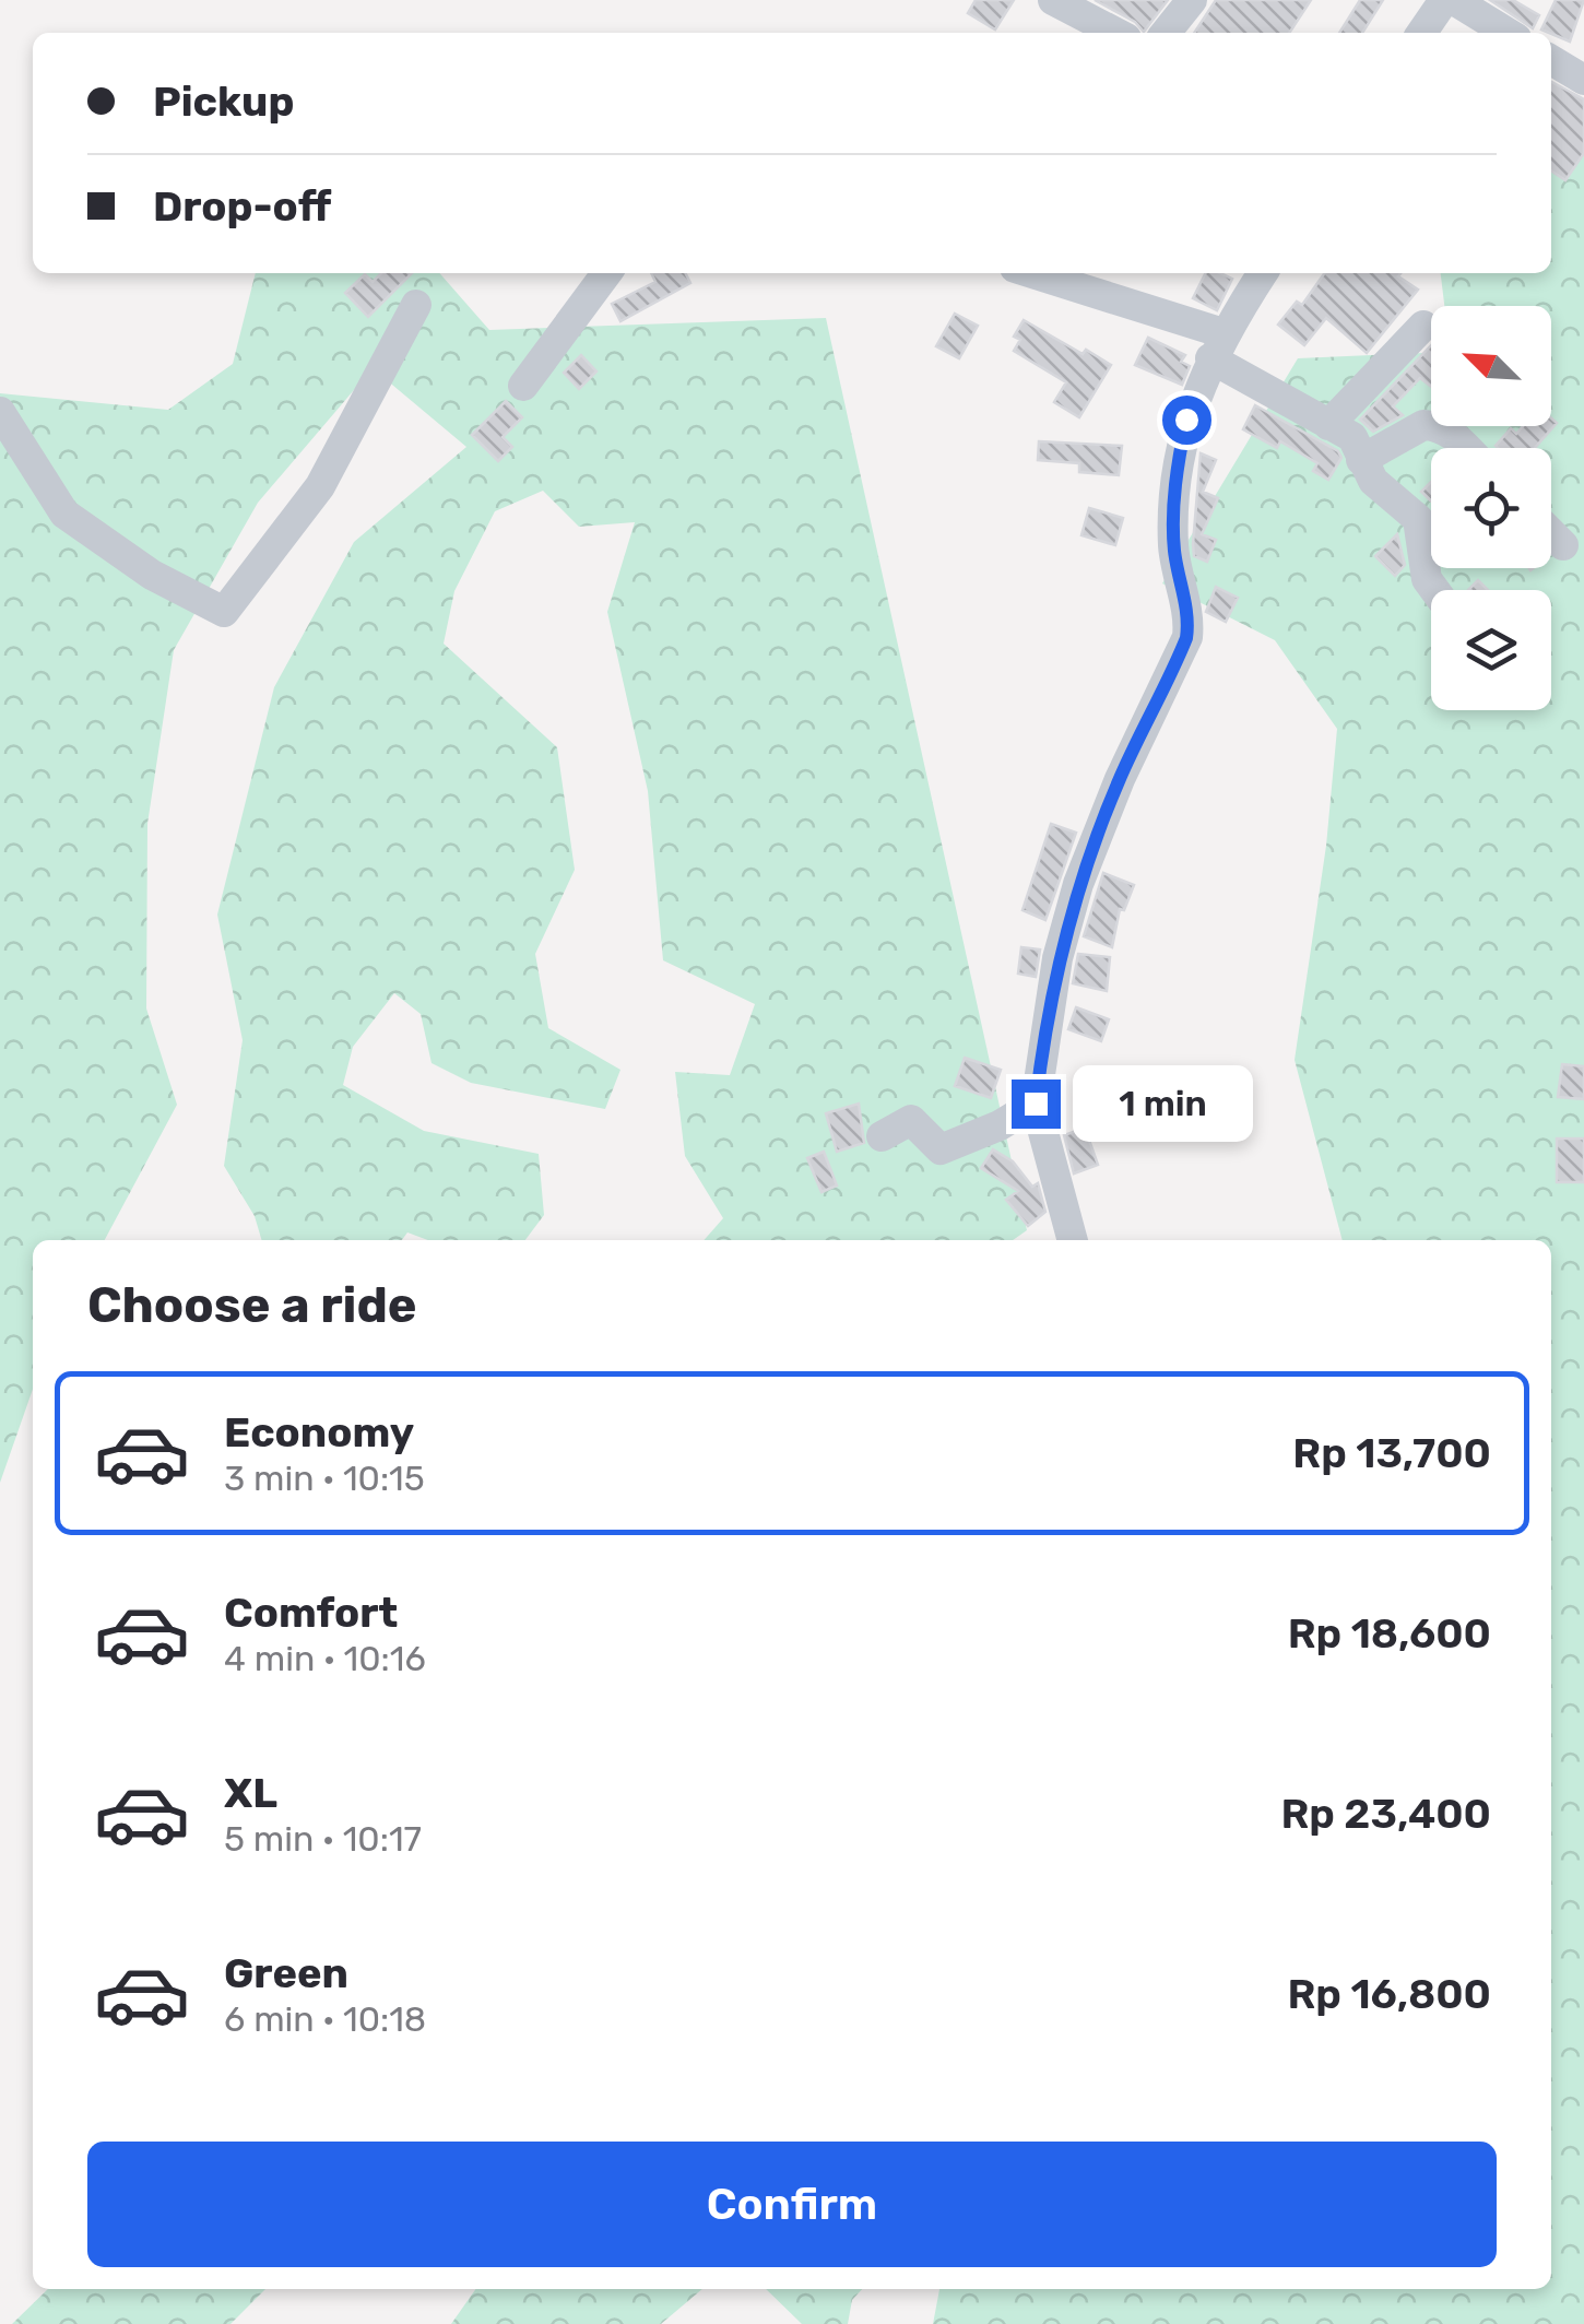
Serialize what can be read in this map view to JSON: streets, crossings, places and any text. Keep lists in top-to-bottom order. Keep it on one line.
{"north":"top left","page":{"banner":["Pickup","Drop-off"],"bubble":"1 min","heading":"Choose a ride","list":[{"name":"Economy","note":"3 min · 10:15","value":"Rp 13,700"},{"name":"Comfort","note":"4 min · 10:16","value":"Rp 18,600"},{"name":"XL","note":"5 min · 10:17","value":"Rp 23,400"},{"name":"Green","note":"6 min · 10:18","value":"Rp 16,800"}],"buttons":"Confirm"}}
